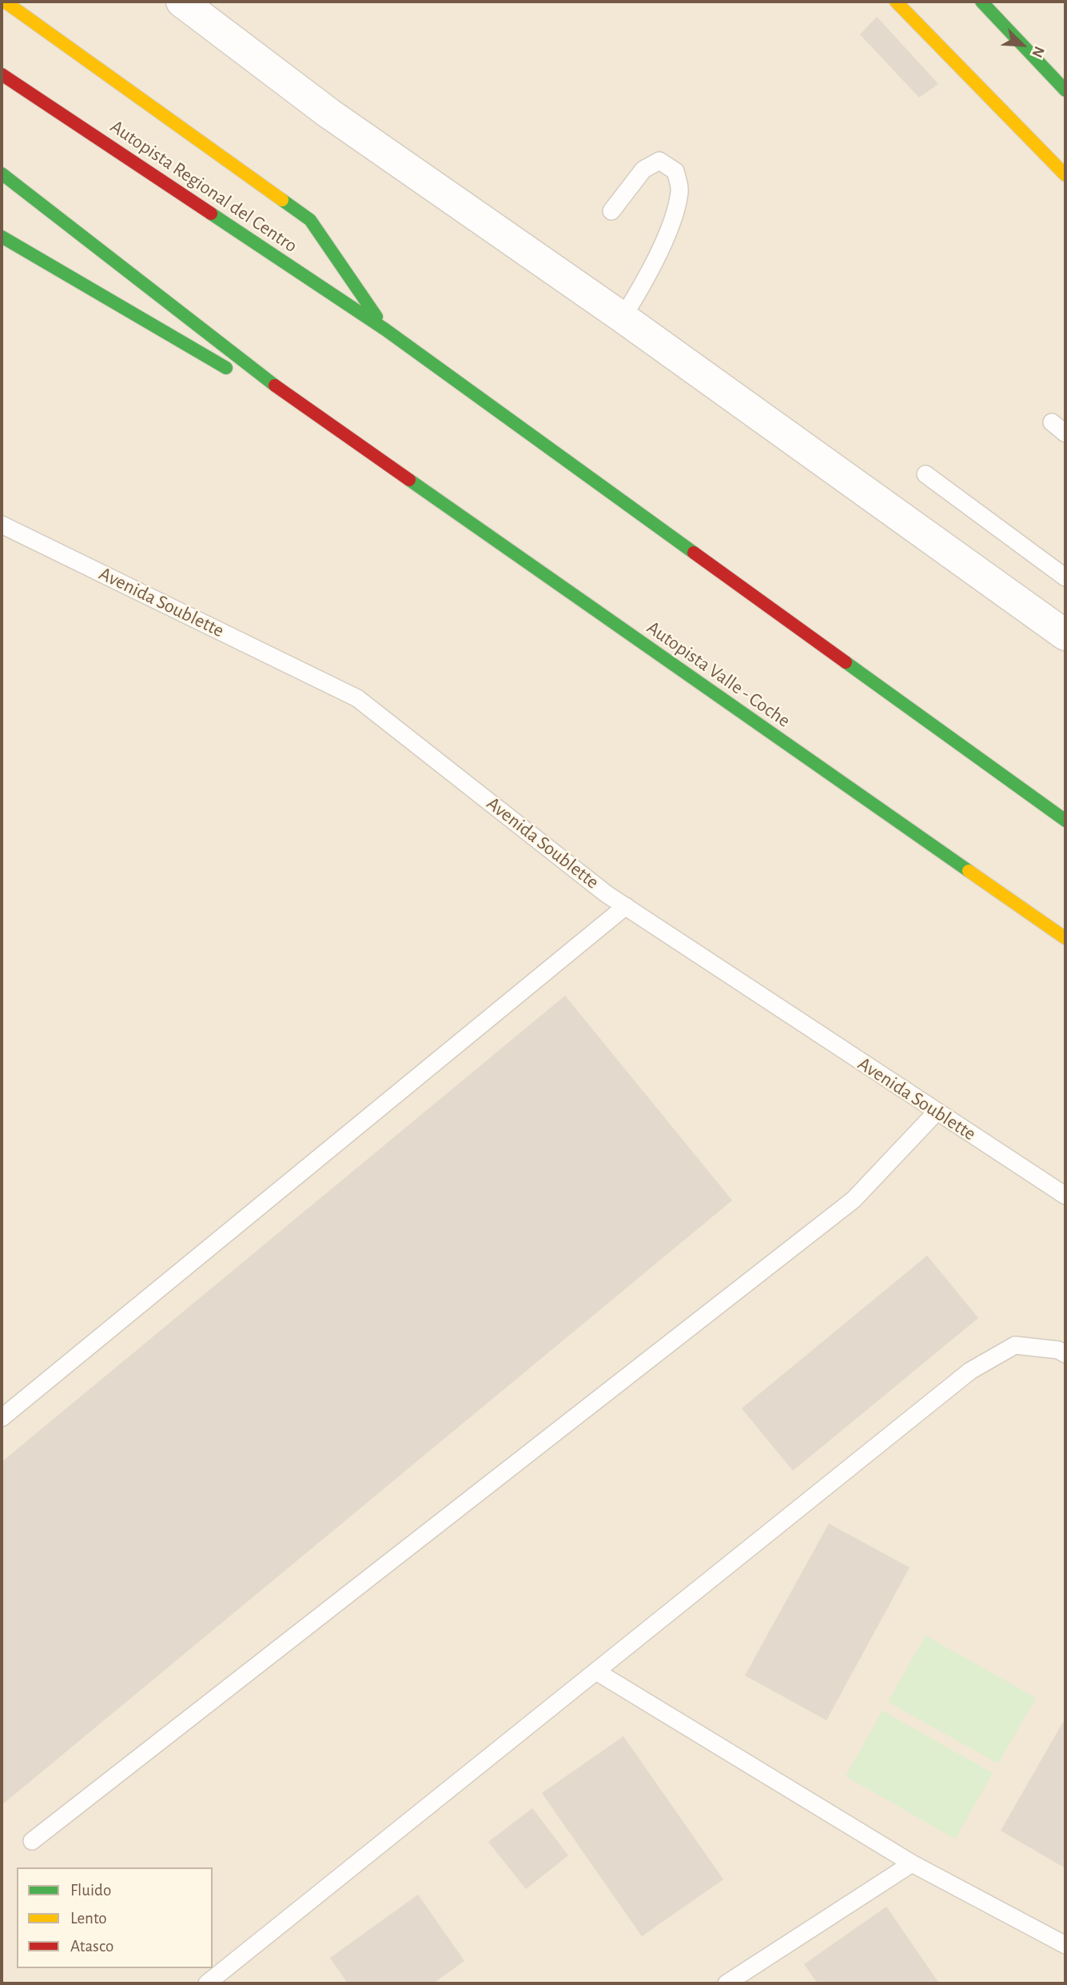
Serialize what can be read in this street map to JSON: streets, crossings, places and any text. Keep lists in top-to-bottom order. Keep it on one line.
{"streets":{"main road":["Autopista Regional del Centro","Autopista Valle - Coche"],"lane":["Avenida Soublette"]},"legend":["Fluido","Lento","Atasco"],"north":"bottom right"}
